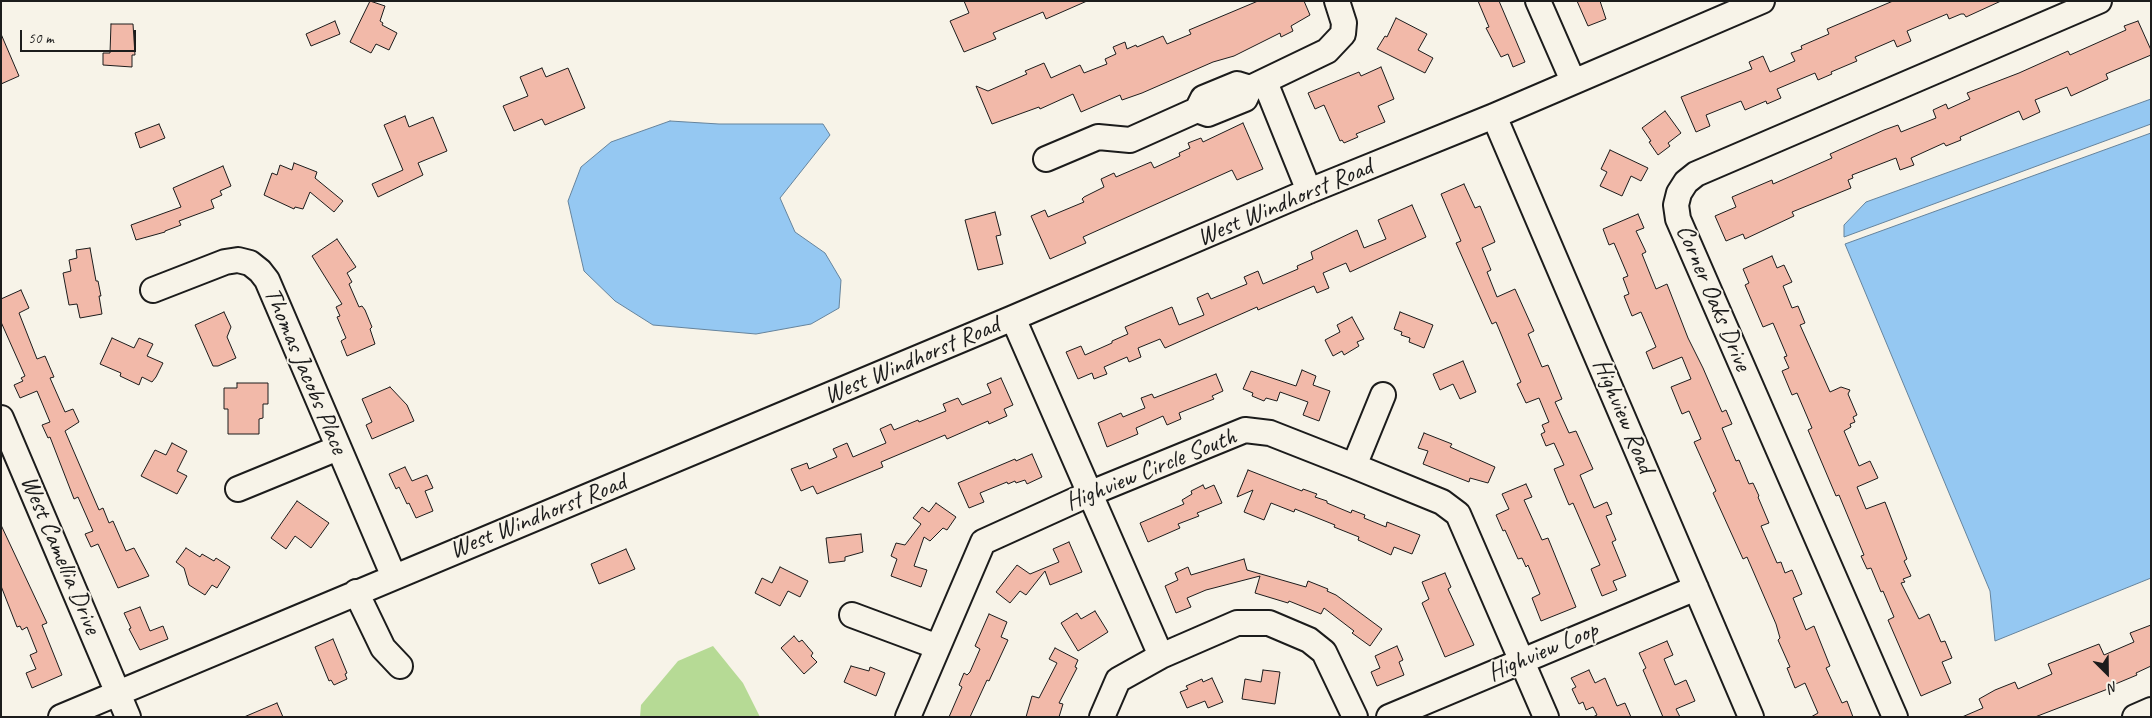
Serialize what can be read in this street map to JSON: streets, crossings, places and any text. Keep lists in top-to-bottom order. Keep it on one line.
{"streets":{"street":["West Windhorst Road","Corner Oaks Drive","Thomas Jacobs Place","Highview Road","Highview Circle South","West Camellia Drive","Highview Loop"]},"crossings":[["West Windhorst Road","Thomas Jacobs Place"],["West Windhorst Road","Highview Road"],["West Windhorst Road","West Camellia Drive"],["Highview Road","Highview Loop"],["Highview Circle South","Highview Loop"]],"scale_bar":"50 m","north":"bottom right"}
